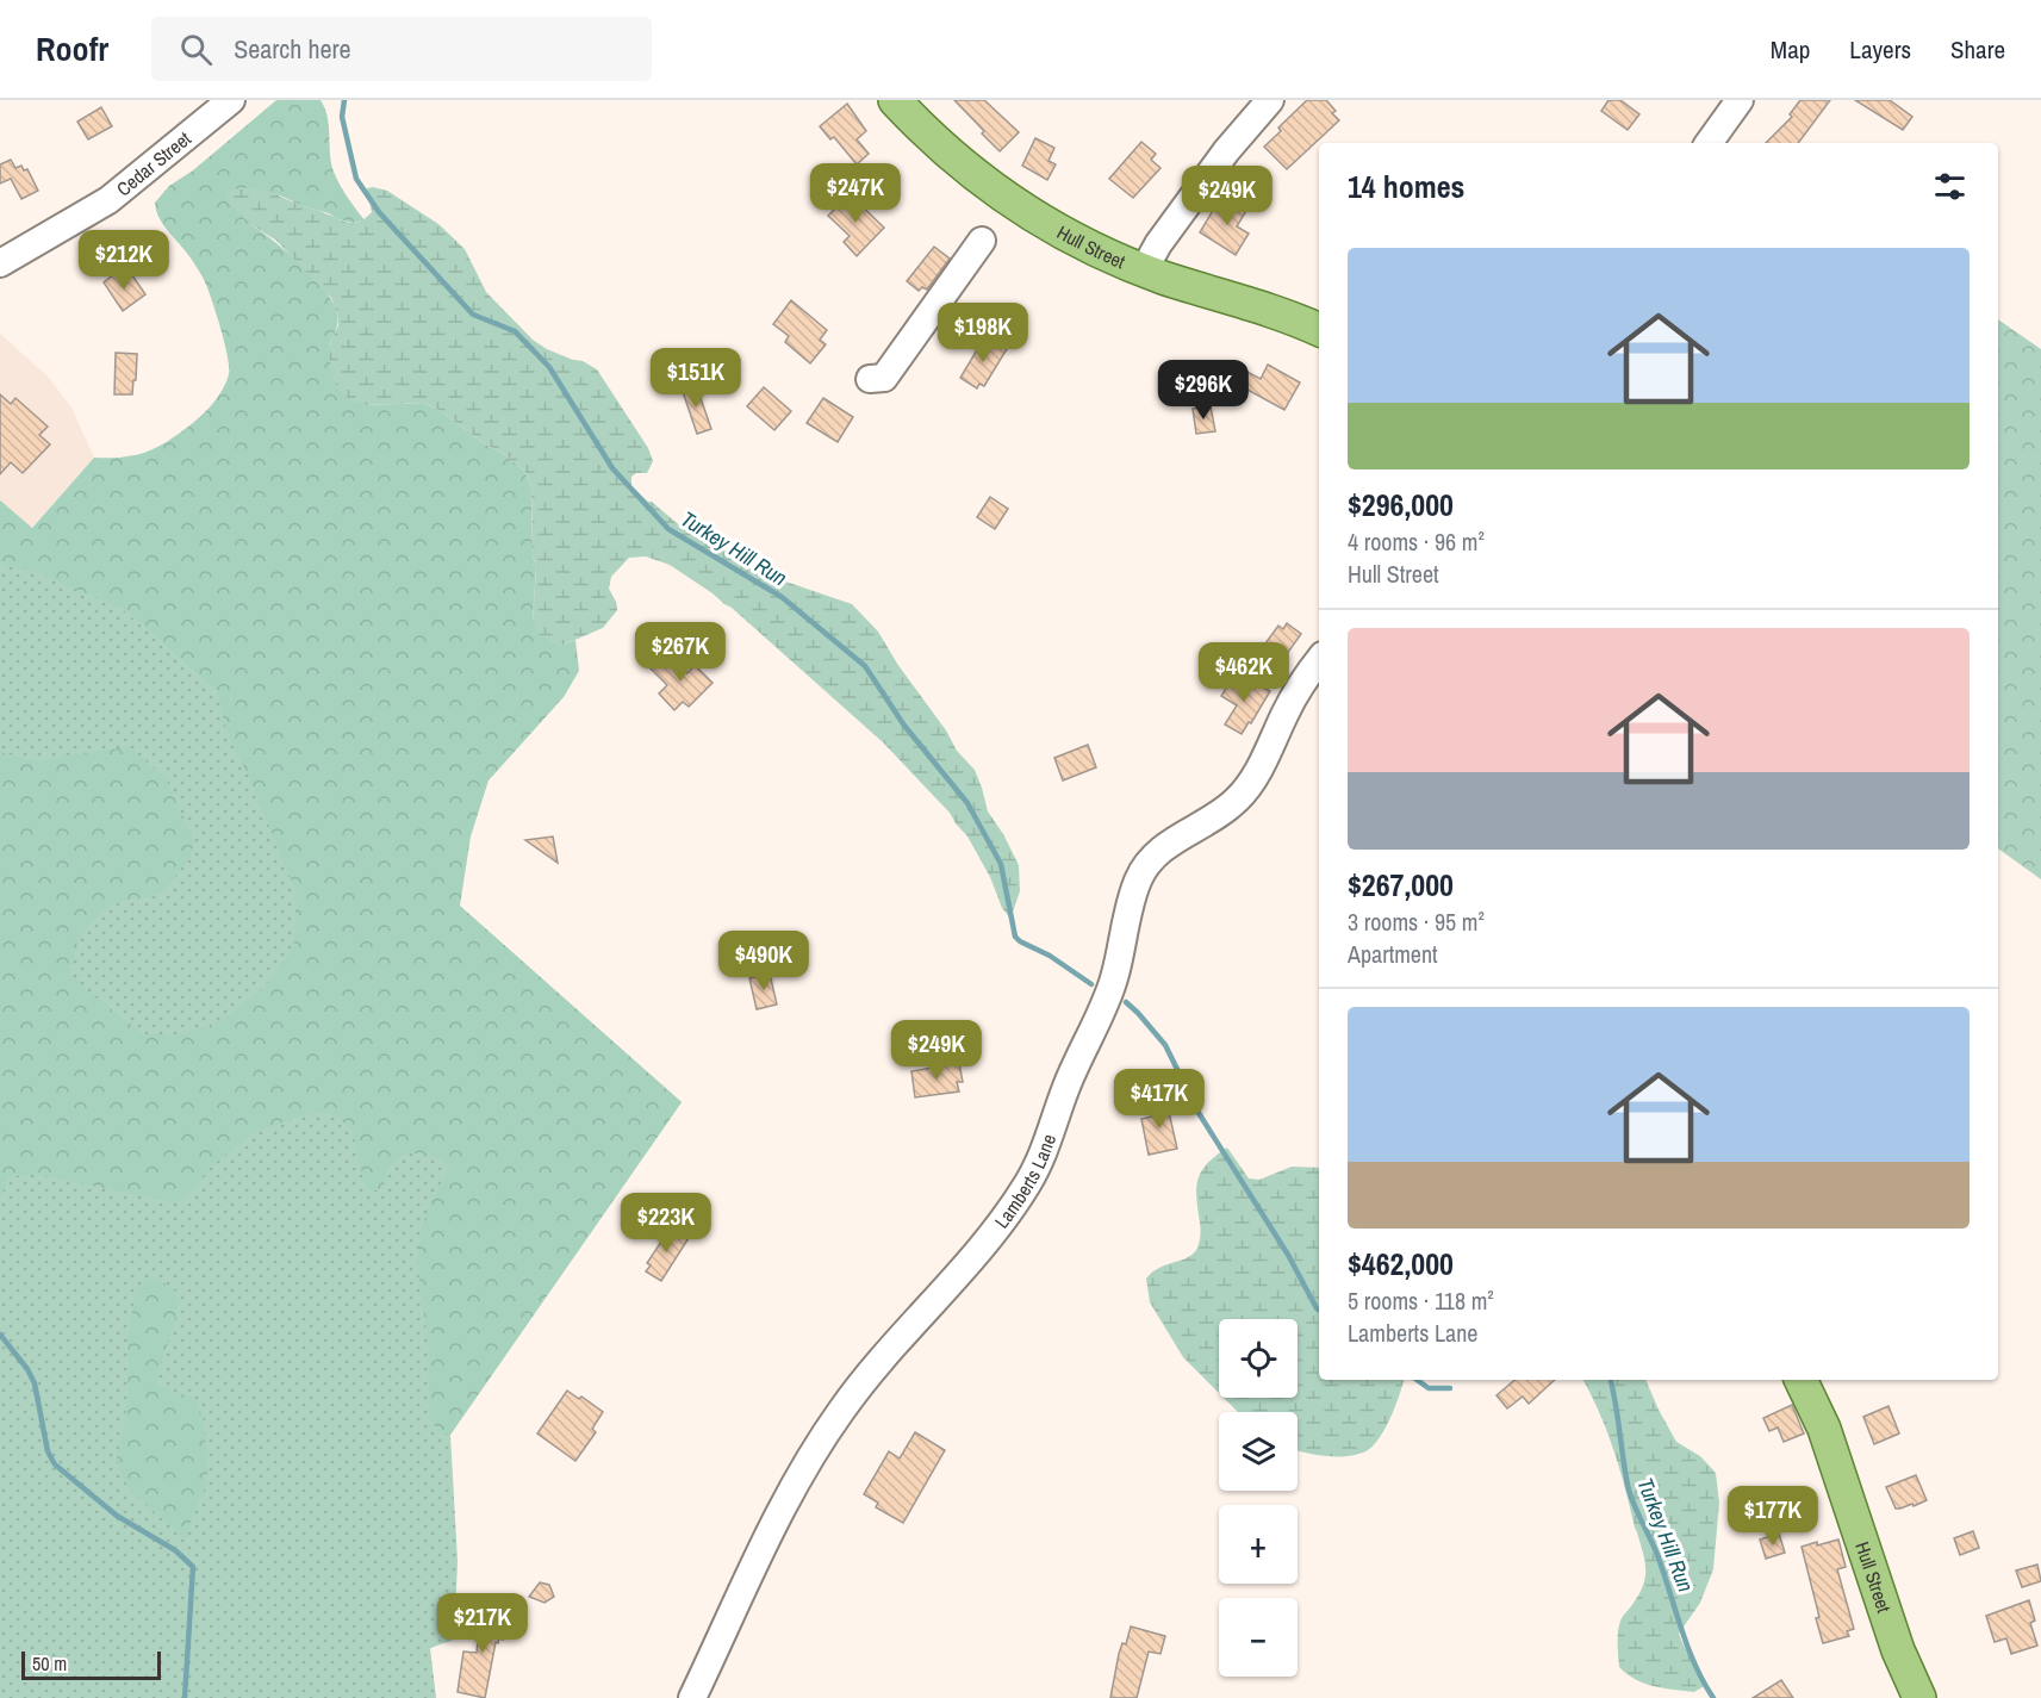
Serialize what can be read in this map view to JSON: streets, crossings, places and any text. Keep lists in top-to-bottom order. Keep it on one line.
{"streets":{"main road":["Hull Street"],"street":["Cedar Street","Lamberts Lane"]},"water":["Turkey Hill Run"],"scale_bar":"50 m","page":{"header":"Roofr","search":"Search here","nav":["Map","Layers","Share"],"heading":"14 homes","price":["$247K","$249K","$212K","$198K","$151K","$296K","$267K","$462K","$490K","$249K","$417K","$223K","$177K","$217K"],"list":[{"name":"$296,000","note":"4 rooms · 96 m² · Hull Street"},{"name":"$267,000","note":"3 rooms · 95 m² · Apartment"},{"name":"$462,000","note":"5 rooms · 118 m² · Lamberts Lane"}],"map_buttons":["+","−"],"scale":"50 m"}}
